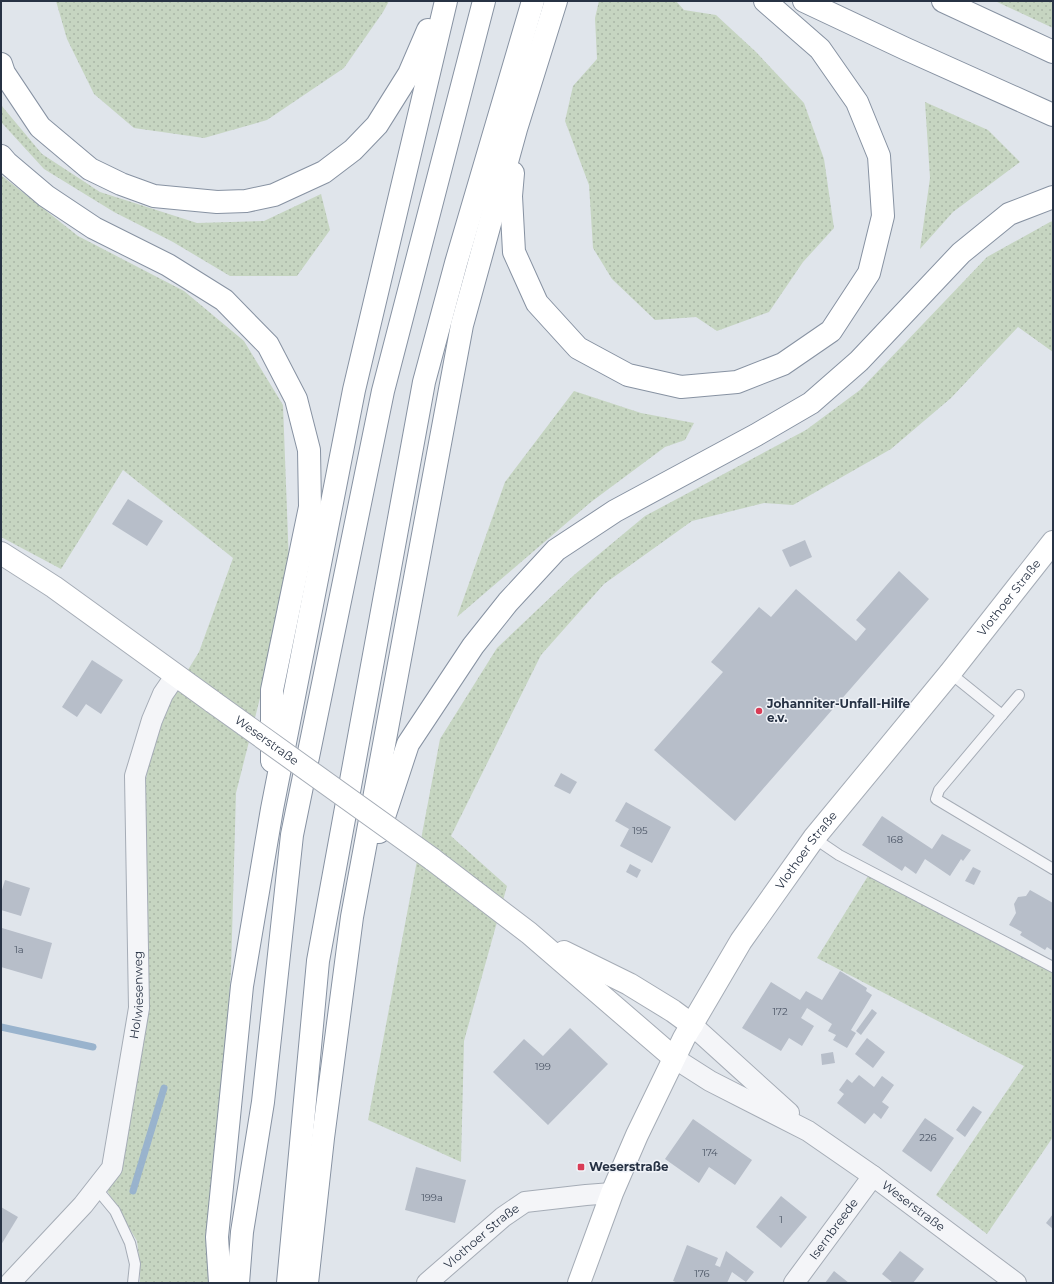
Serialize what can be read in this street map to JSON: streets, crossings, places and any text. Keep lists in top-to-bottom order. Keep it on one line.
{"streets":{"main road":["Vlothoer Straße","Weserstraße"],"street":["Holwiesenweg","Isernbreede"]},"crossings":[["Vlothoer Straße","Weserstraße"],["Weserstraße","Holwiesenweg"],["Weserstraße","Isernbreede"]],"places":{"other":["Johanniter-Unfall-Hilfe e.v."],"transit":["Weserstraße"]},"house_numbers":["195","168","1a","172","199","226","174","199a","1","176"]}
